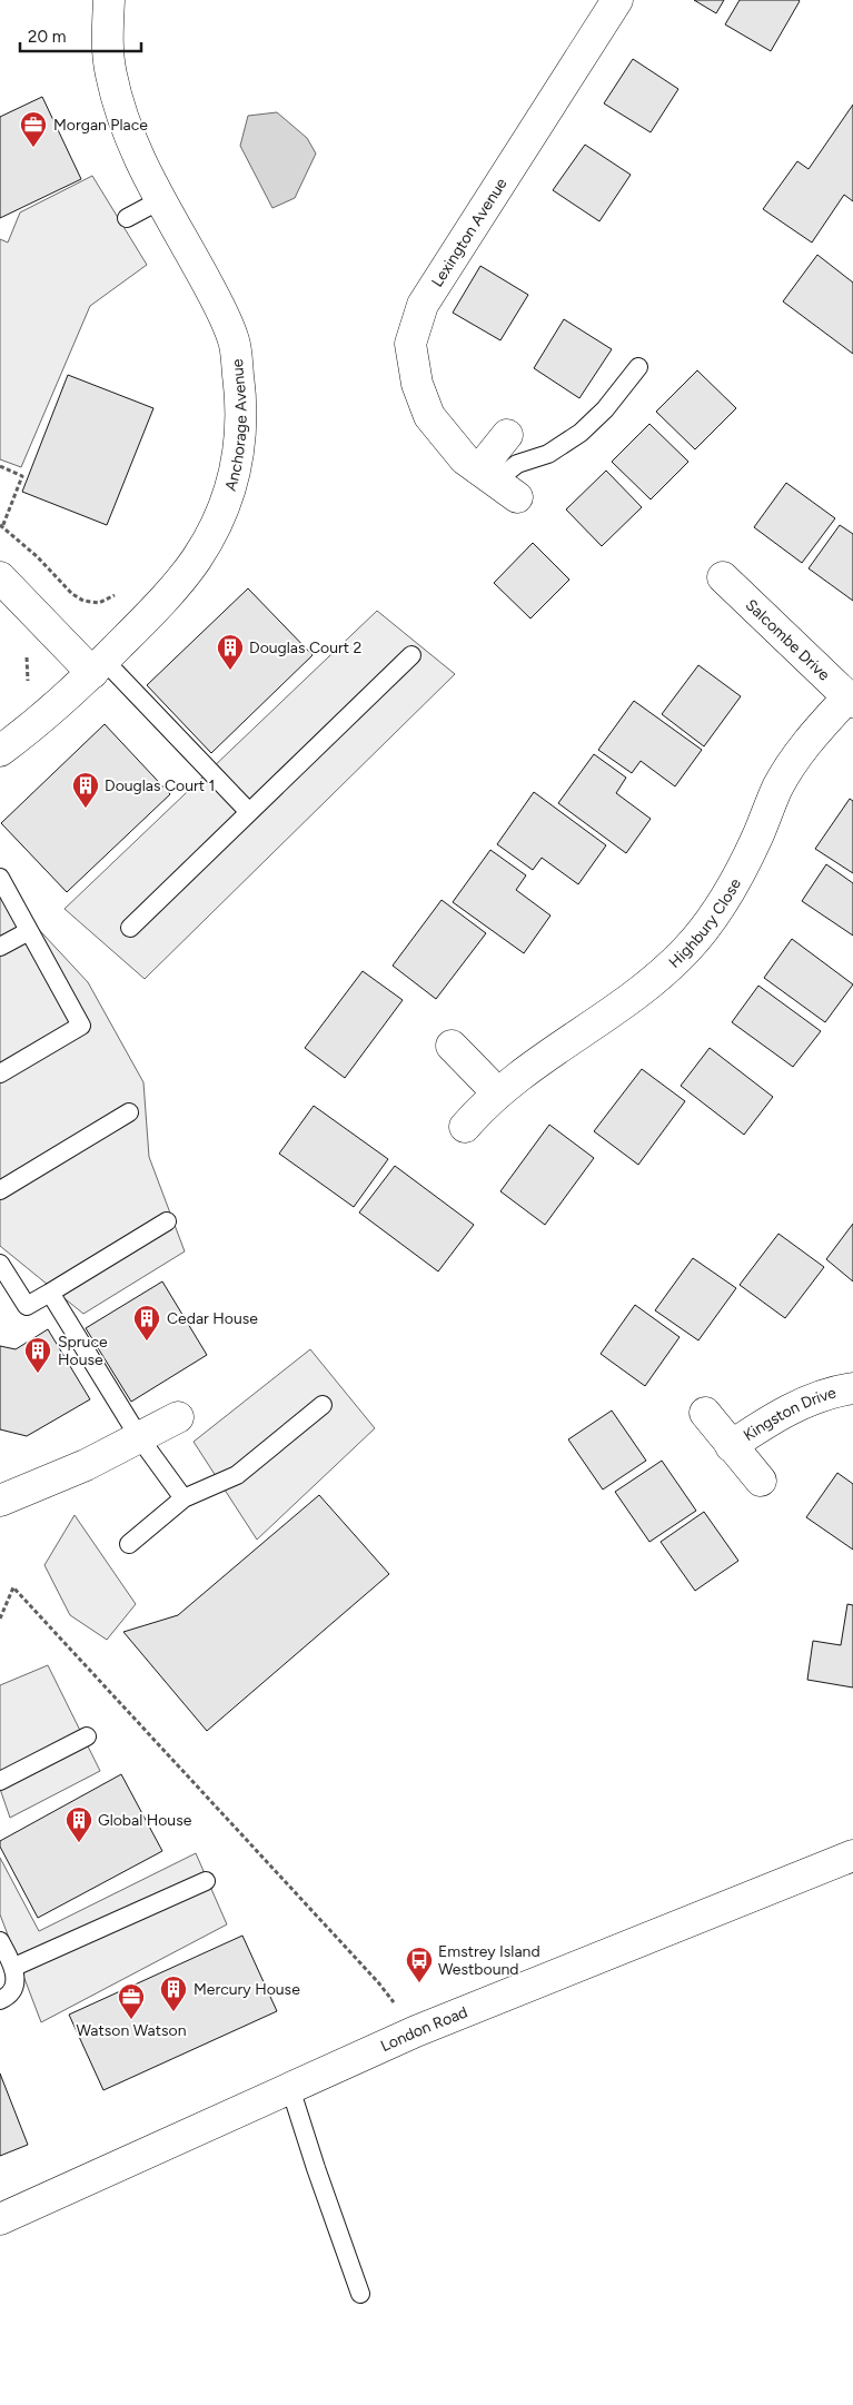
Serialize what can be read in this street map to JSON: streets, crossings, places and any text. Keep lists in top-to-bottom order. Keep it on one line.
{"streets":{"street":["Lexington Avenue","Anchorage Avenue","Salcombe Drive","Highbury Close","Kingston Drive","London Road"]},"crossings":[["Salcombe Drive","Highbury Close"]],"places":{"office":["Morgan Place","Watson Watson"],"building":["Douglas Court 2","Douglas Court 1","Cedar House","Spruce House","Global House","Mercury House"],"bus stop":["Emstrey Island Westbound"]},"scale_bar":"20 m"}
